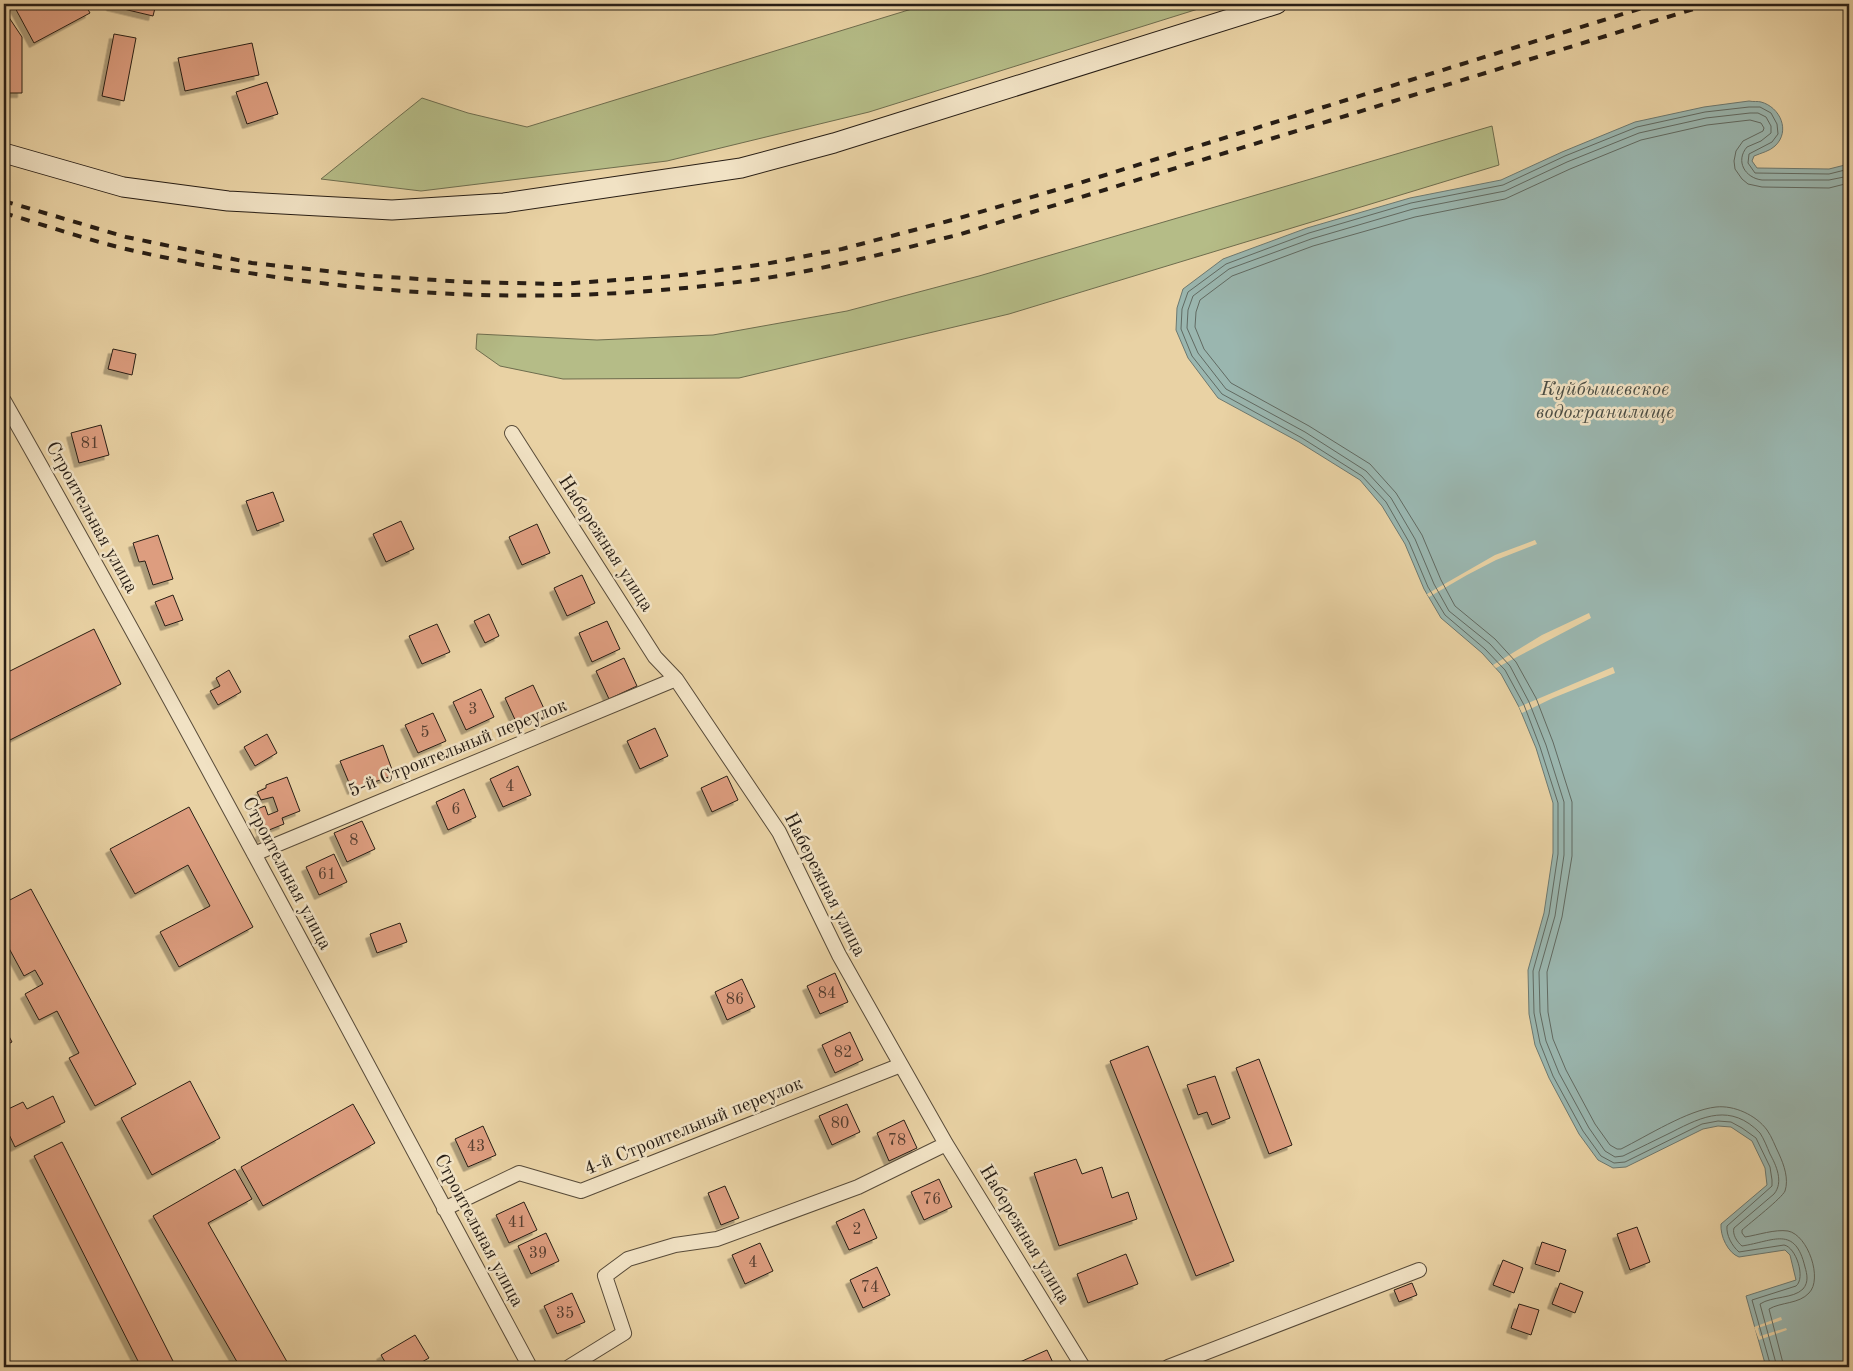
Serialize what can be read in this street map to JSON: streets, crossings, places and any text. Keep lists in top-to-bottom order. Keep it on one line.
{"streets":{"street":["Строительная улица","Набережная улица","5-й Строительный переулок","4-й Строительный переулок"]},"crossings":[["Строительная улица","5-й Строительный переулок"],["Строительная улица","4-й Строительный переулок"],["Набережная улица","5-й Строительный переулок"],["Набережная улица","4-й Строительный переулок"]],"water":["Куйбышевское водохранилище"],"house_numbers":["81","3","5","4","6","8","61","84","86","82","80","78","43","76","41","2","39","4","74","35"]}
